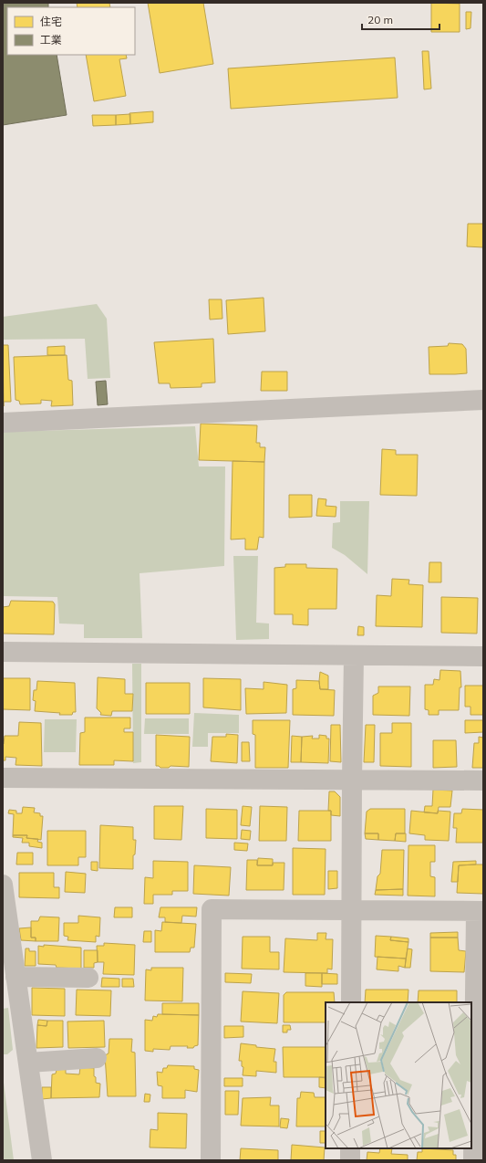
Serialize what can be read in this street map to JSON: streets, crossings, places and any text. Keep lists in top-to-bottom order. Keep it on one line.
{"legend":["住宅","工業"],"scale_bar":"20 m"}
